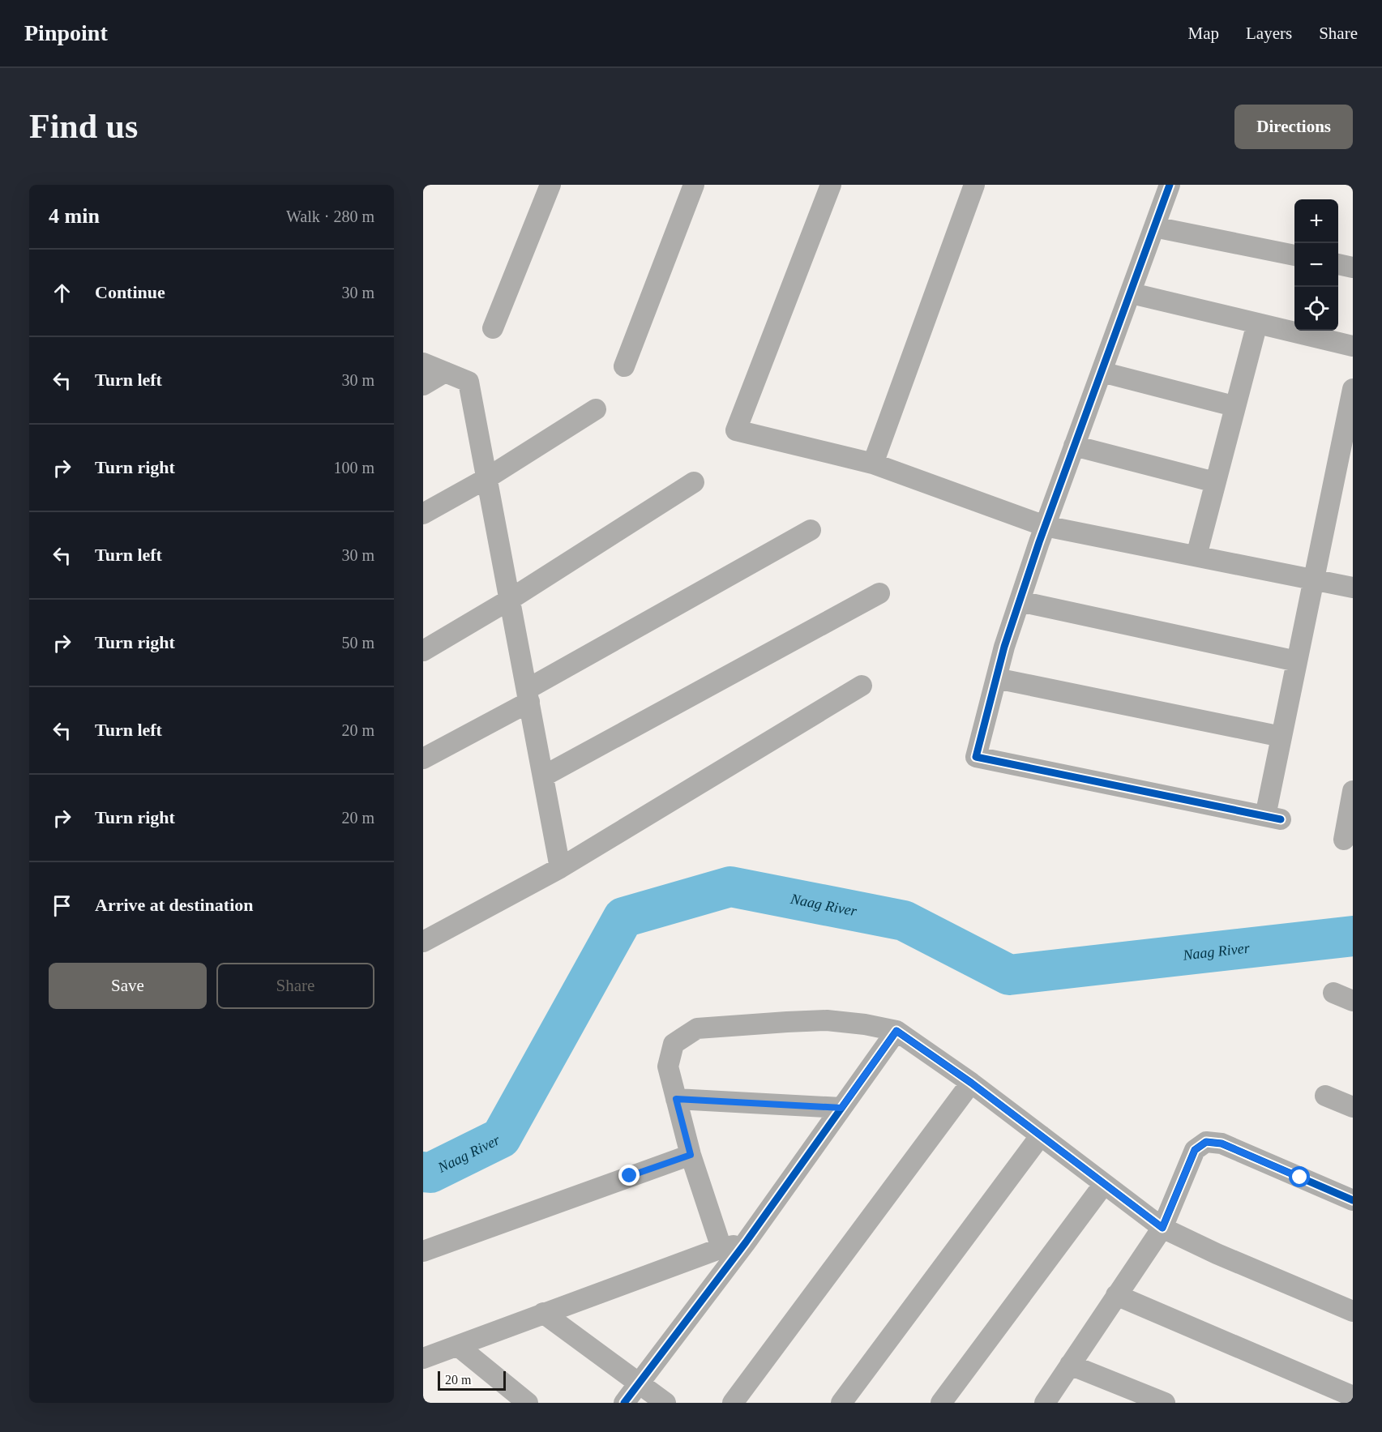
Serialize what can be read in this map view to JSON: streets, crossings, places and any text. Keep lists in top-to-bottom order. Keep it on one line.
{"water":["Naag River"],"scale_bar":"20 m","page":{"header":"Pinpoint","nav":["Map","Layers","Share"],"buttons":["Directions",["Save","Share"]],"title":"Find us","heading":["4 min","Walk · 280 m"],"map_buttons":["+","−"],"list":[["Continue","30 m"],["Turn left","30 m"],["Turn right","100 m"],["Turn left","30 m"],["Turn right","50 m"],["Turn left","20 m"],["Turn right","20 m"],"Arrive at destination"],"scale":"20 m"}}
